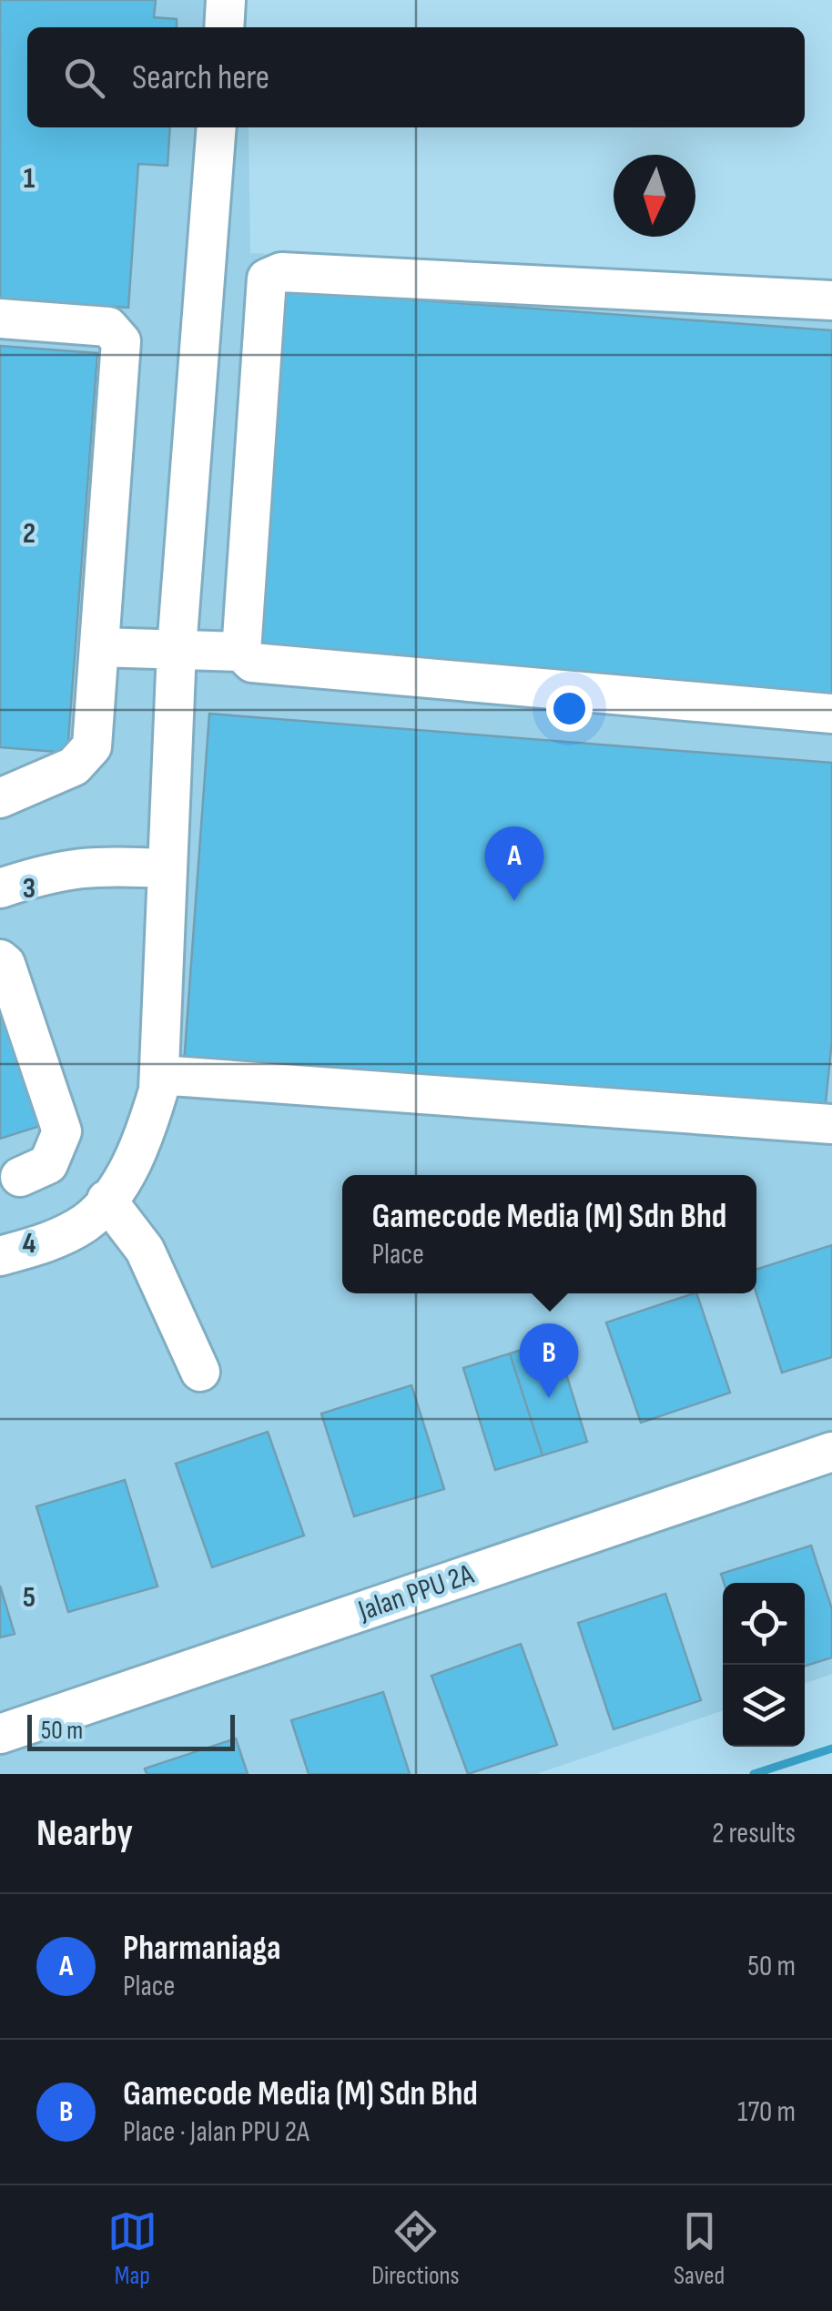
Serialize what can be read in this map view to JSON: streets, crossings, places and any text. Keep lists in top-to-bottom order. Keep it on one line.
{"streets":{"street":["Jalan PPU 2A"]},"scale_bar":"50 m","north":"bottom","page":{"search":"Search here","pins":["A","B"],"popup":["Gamecode Media (M) Sdn Bhd","Place"],"scale":"50 m","heading":["Nearby","2 results"],"list":[{"mark":"A","name":"Pharmaniaga","note":"Place","value":"50 m"},{"mark":"B","name":"Gamecode Media (M) Sdn Bhd","note":"Place · Jalan PPU 2A","value":"170 m"}],"nav":["Map","Directions","Saved"]},"grid":{"rows":["1","2","3","4","5"]}}
